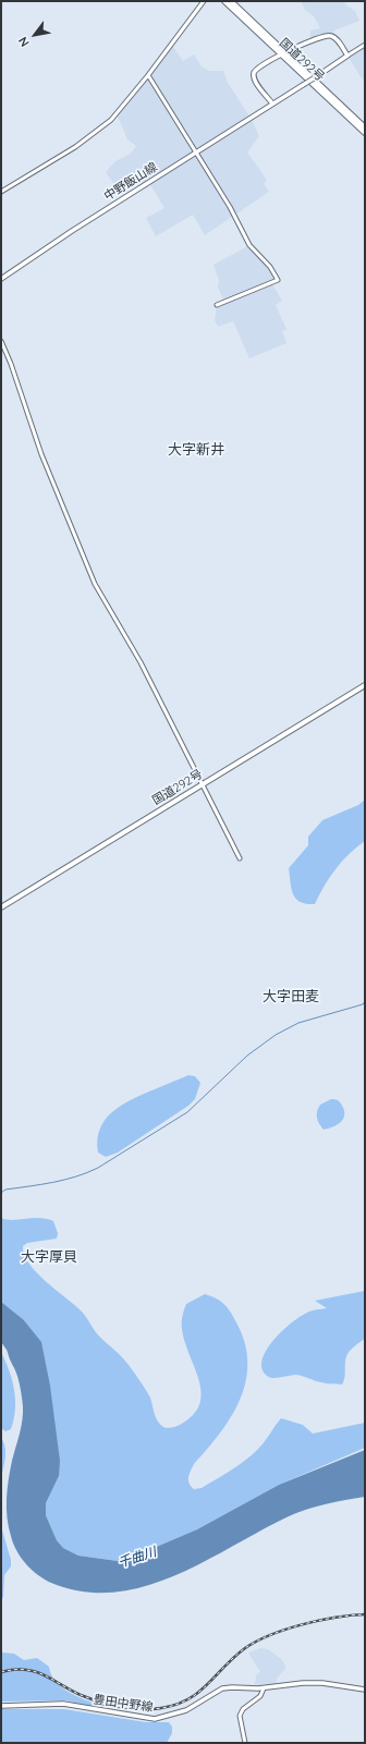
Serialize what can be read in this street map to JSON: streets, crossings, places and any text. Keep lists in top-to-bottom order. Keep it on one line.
{"streets":{"highway":["国道292号"],"main road":["中野飯山線","豊田中野線"]},"districts":["大字新井","大字田麦","大字厚貝"],"water":["千曲川"],"north":"bottom left"}
